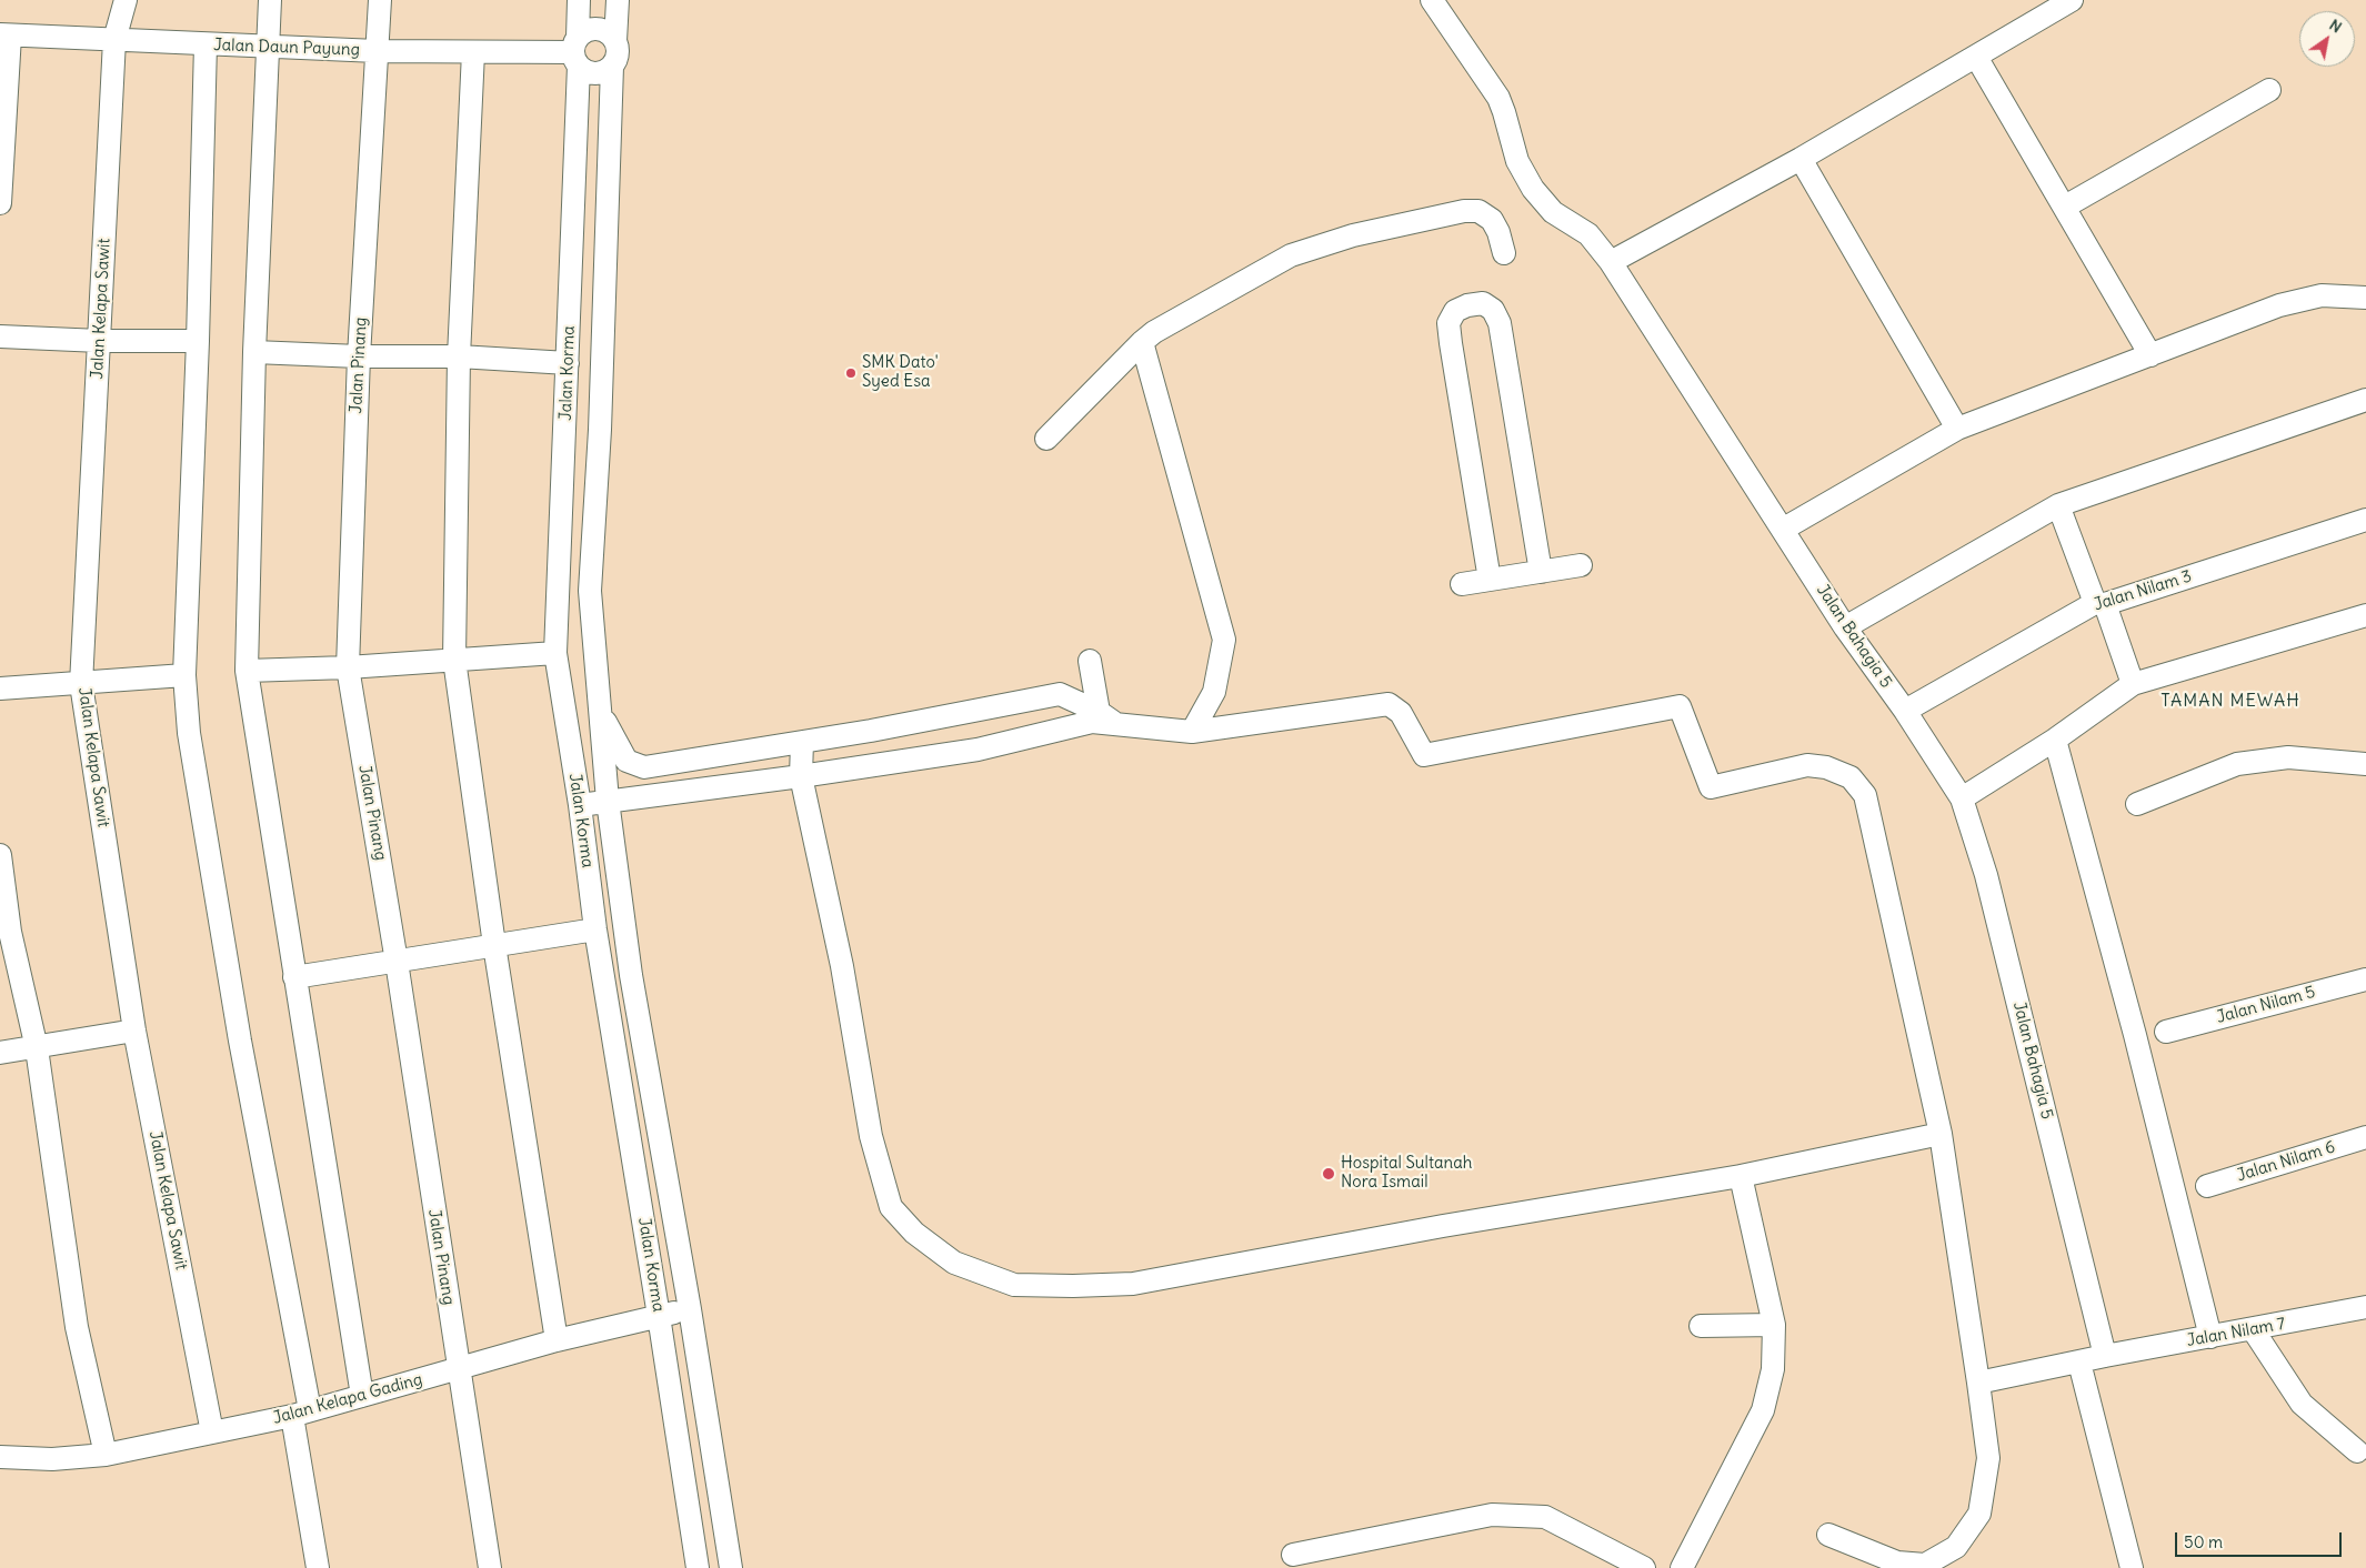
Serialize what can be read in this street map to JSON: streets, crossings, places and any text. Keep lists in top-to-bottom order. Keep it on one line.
{"streets":{"street":["Jalan Daun Payung","Jalan Kelapa Sawit","Jalan Pinang","Jalan Korma","Jalan Nilam 3","Jalan Bahagia 5","Jalan Nilam 5","Jalan Nilam 6","Jalan Nilam 7","Jalan Kelapa Gading"]},"crossings":[["Jalan Daun Payung","Jalan Kelapa Sawit"],["Jalan Daun Payung","Jalan Pinang"],["Jalan Daun Payung","Jalan Korma"],["Jalan Kelapa Sawit","Jalan Kelapa Gading"],["Jalan Pinang","Jalan Kelapa Gading"],["Jalan Korma","Jalan Kelapa Gading"],["Jalan Nilam 3","Jalan Bahagia 5"],["Jalan Bahagia 5","Jalan Nilam 7"]],"districts":["TAMAN MEWAH"],"places":["SMK Dato' Syed Esa","Hospital Sultanah Nora Ismail"],"scale_bar":"50 m","north":"top right"}
